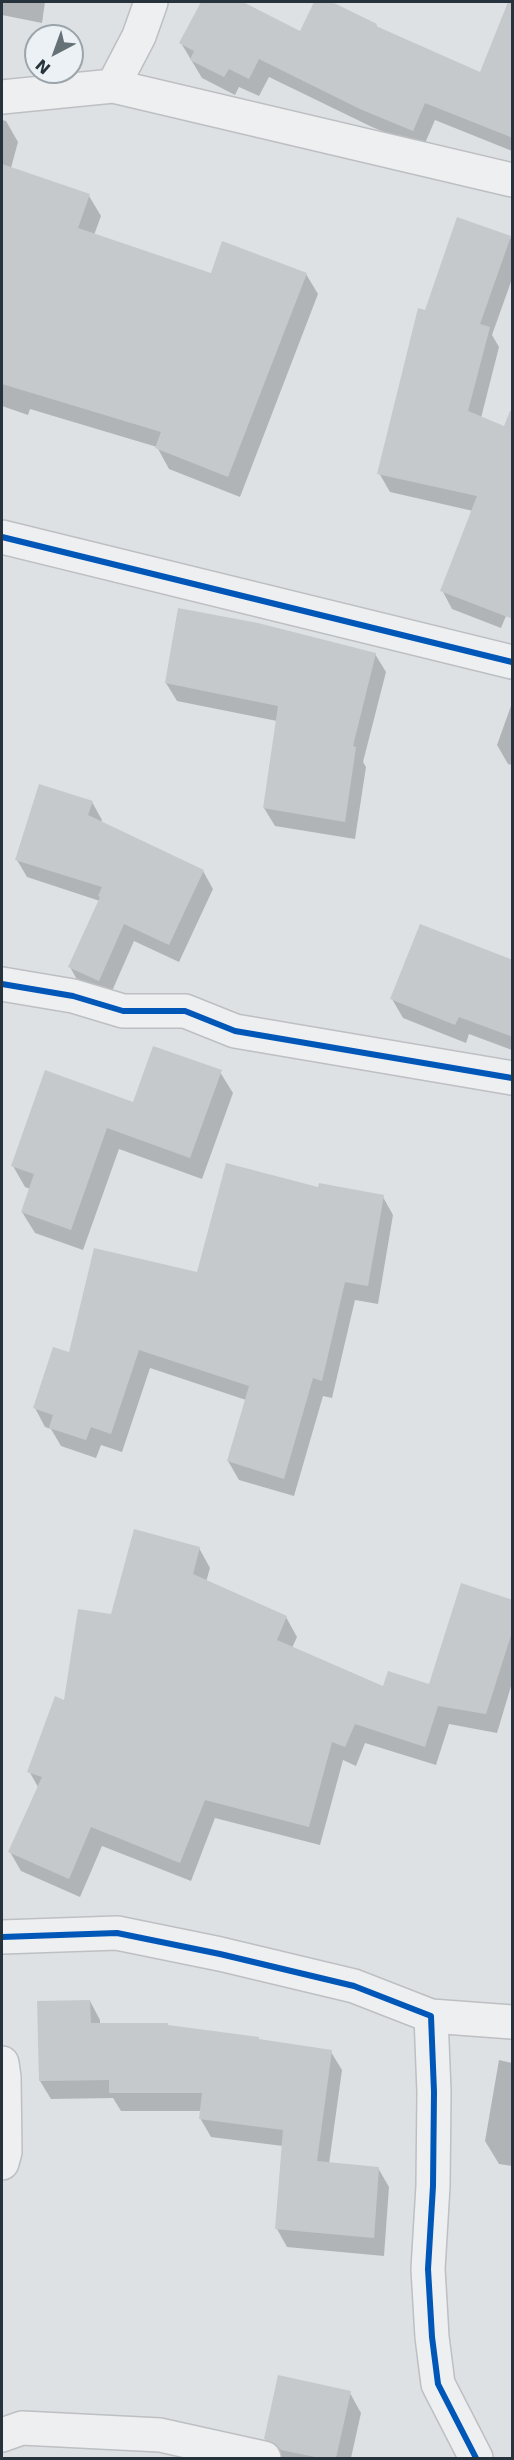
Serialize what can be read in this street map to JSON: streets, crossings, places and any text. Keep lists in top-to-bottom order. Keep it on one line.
{"north":"bottom left"}
